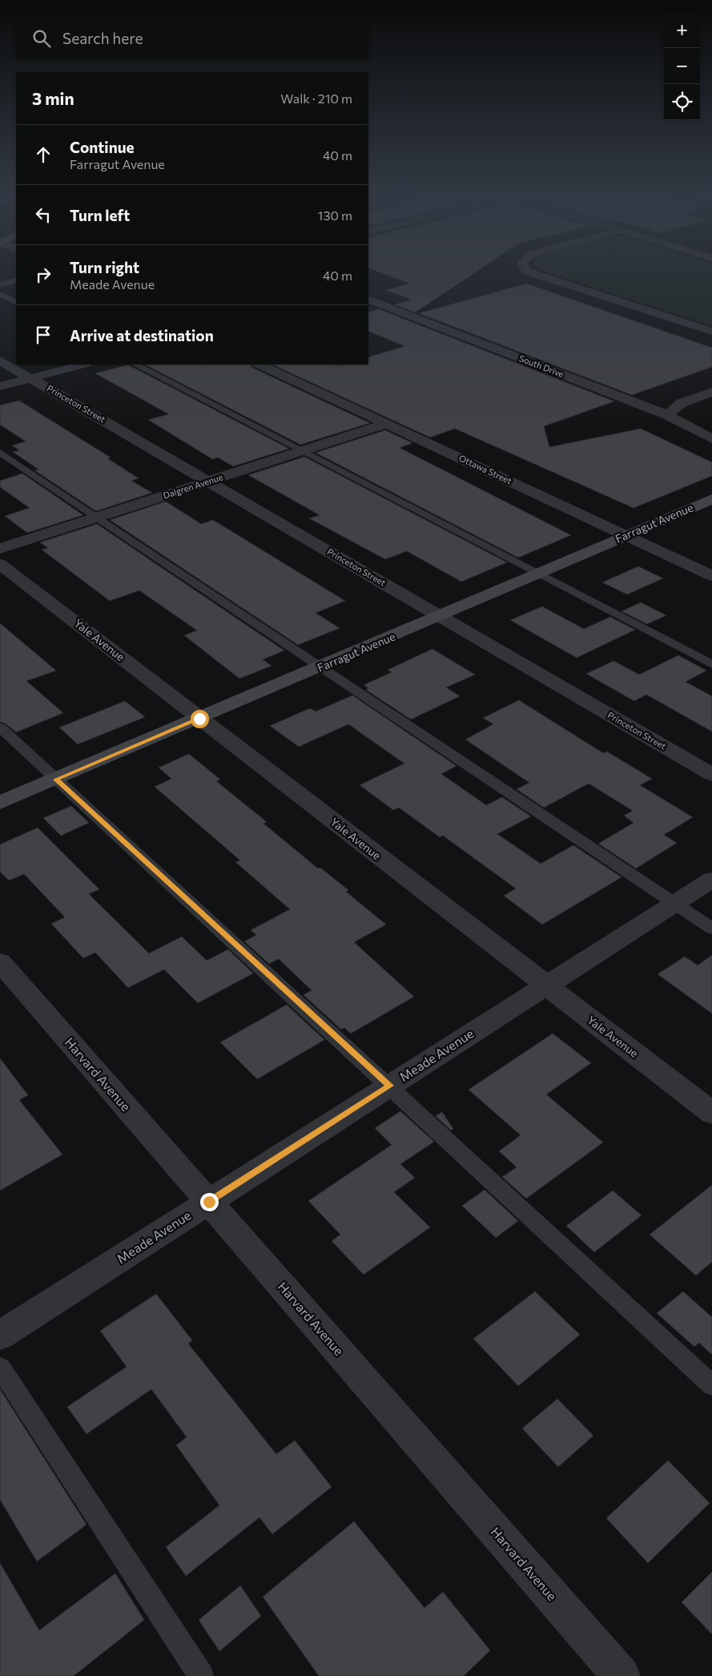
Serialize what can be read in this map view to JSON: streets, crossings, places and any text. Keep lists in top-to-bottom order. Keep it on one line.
{"streets":{"street":["South Drive","Princeton Street","Ottawa Street","Dalgren Avenue","Farragut Avenue","Yale Avenue","Meade Avenue","Harvard Avenue"]},"crossings":[["Princeton Street","Dalgren Avenue"],["Princeton Street","Farragut Avenue"],["Ottawa Street","Dalgren Avenue"],["Ottawa Street","Farragut Avenue"],["Farragut Avenue","Yale Avenue"],["Yale Avenue","Meade Avenue"],["Meade Avenue","Harvard Avenue"]],"page":{"map_buttons":["+","−"],"search":"Search here","heading":["3 min","Walk · 210 m"],"list":[["Continue","Farragut Avenue","40 m"],["Turn left","130 m"],["Turn right","Meade Avenue","40 m"],"Arrive at destination"]}}
